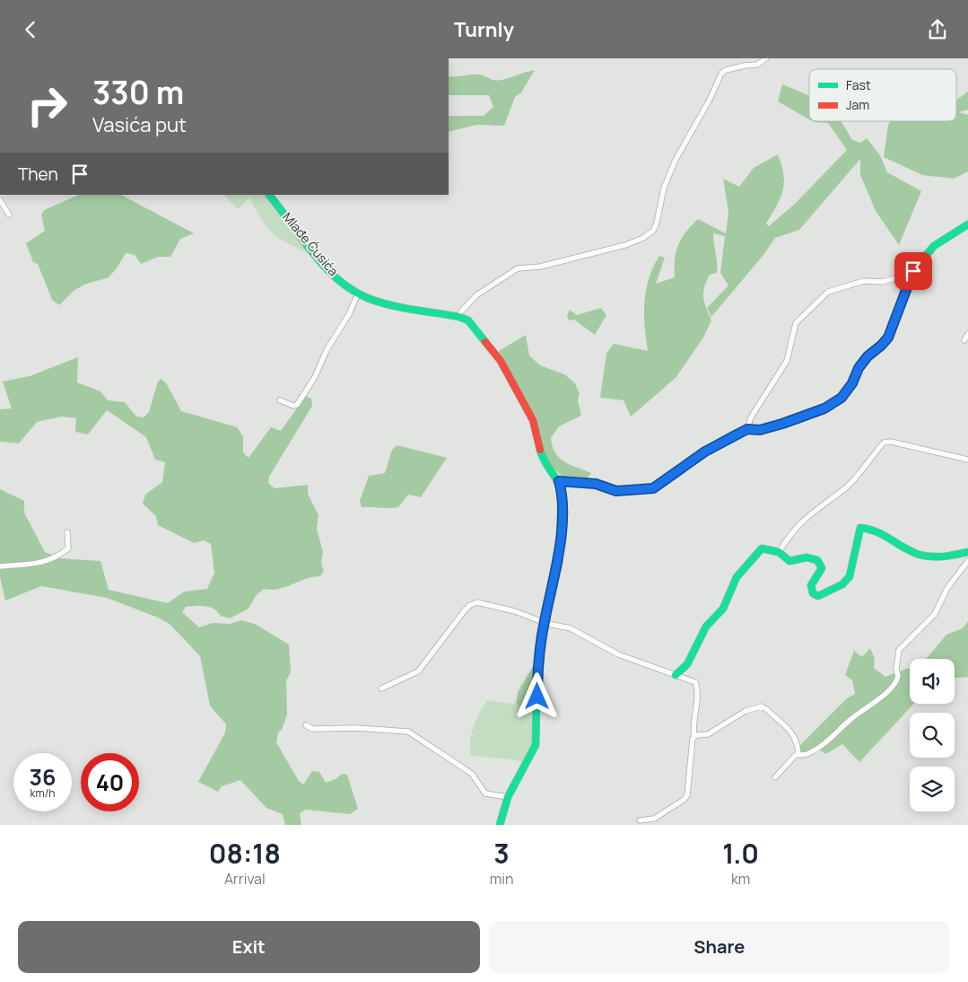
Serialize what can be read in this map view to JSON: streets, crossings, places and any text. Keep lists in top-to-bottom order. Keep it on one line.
{"streets":{"street":["Mlađe Ćusića"]},"legend":["Fast","Jam"],"page":{"header":"Turnly","turn":["330 m","Vasića put"],"then":"Then","speed":"36 km/h","limit":"40","eta":["08:18","Arrival","3","min","1.0","km"],"buttons":["Exit","Share"]}}
